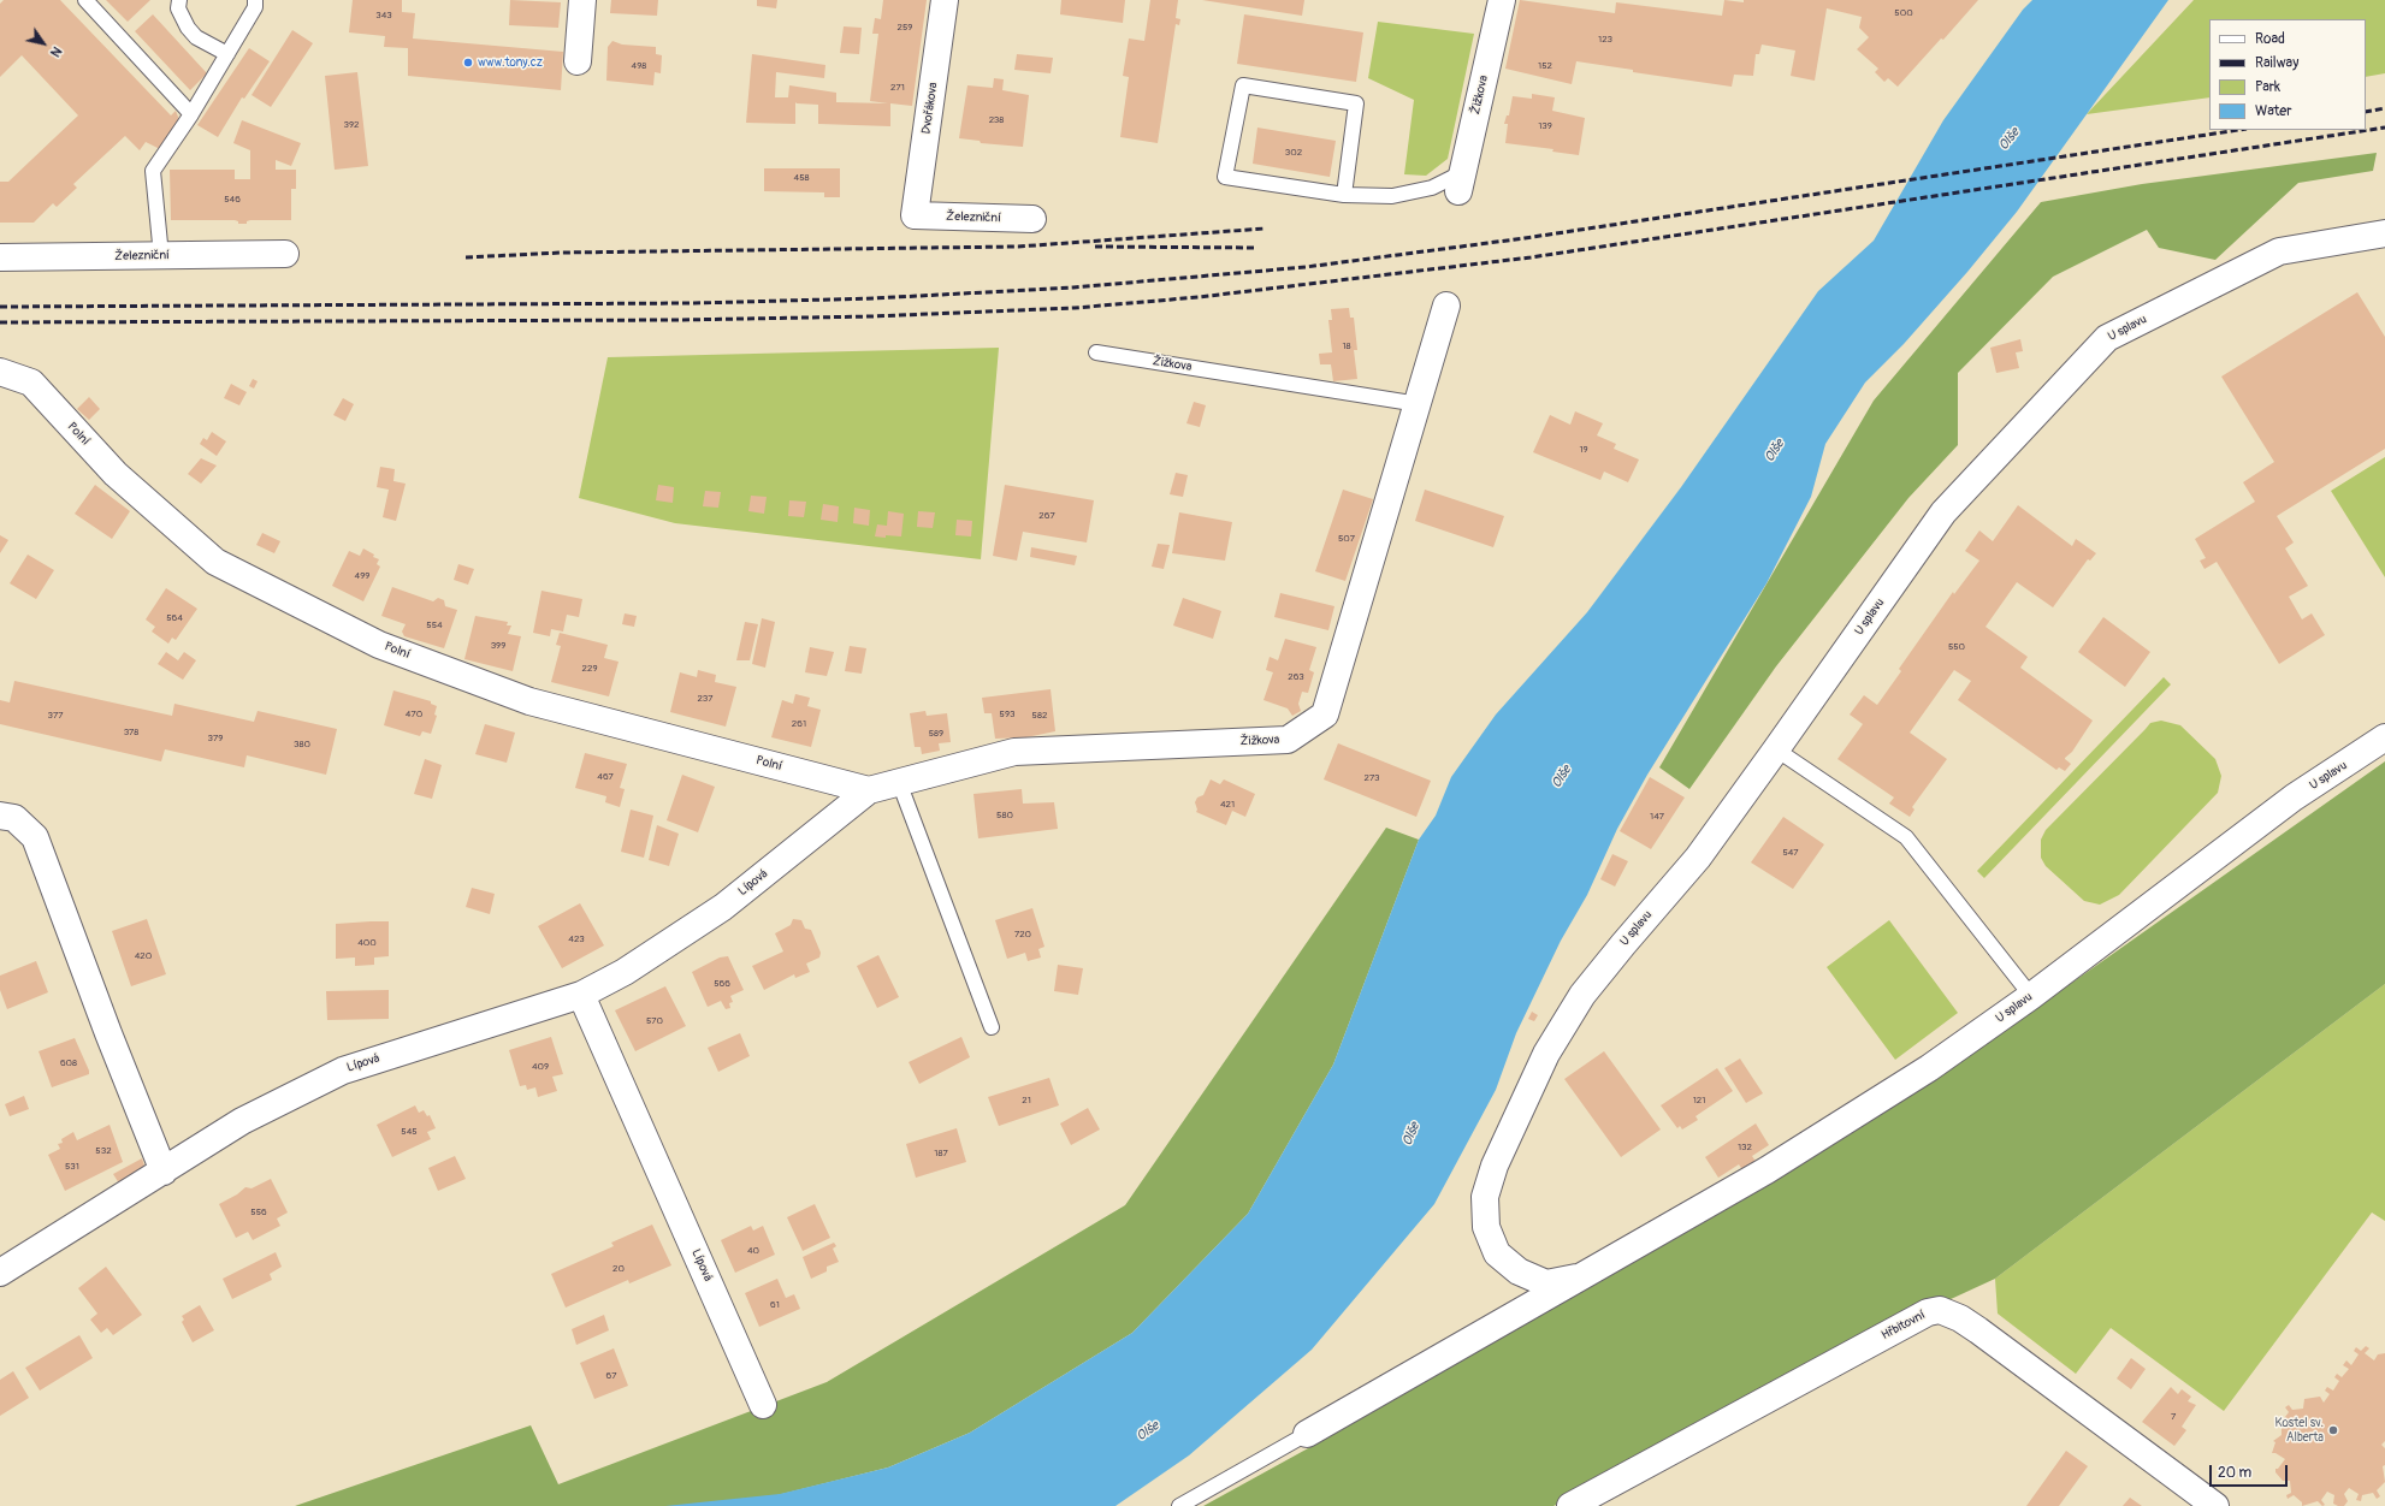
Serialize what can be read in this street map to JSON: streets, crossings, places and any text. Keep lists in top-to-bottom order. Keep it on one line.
{"streets":{"street":["Žižkova","Dvořákova","Železniční","U splavu","Polní","Lípová","Hřbitovní"]},"crossings":[["Žižkova","Polní"],["Žižkova","Lípová"],["Dvořákova","Železniční"],["Polní","Lípová"]],"water":["Olše"],"places":["www.tony.cz","Kostel sv. Alberta"],"house_numbers":["500","343","259","123","498","152","271","238","392","139","302","458","546","18","19","267","507","499","564","554","399","550","229","263","237","470","593","377","582","261","378","589","379","380","467","273","421","580","147","547","720","423","400","420","566","570","608","409","21","121","545","132","532","187","531","556","40","20","61","67","7"],"legend":["Road","Railway","Park","Water"],"scale_bar":"20 m","north":"bottom right"}
